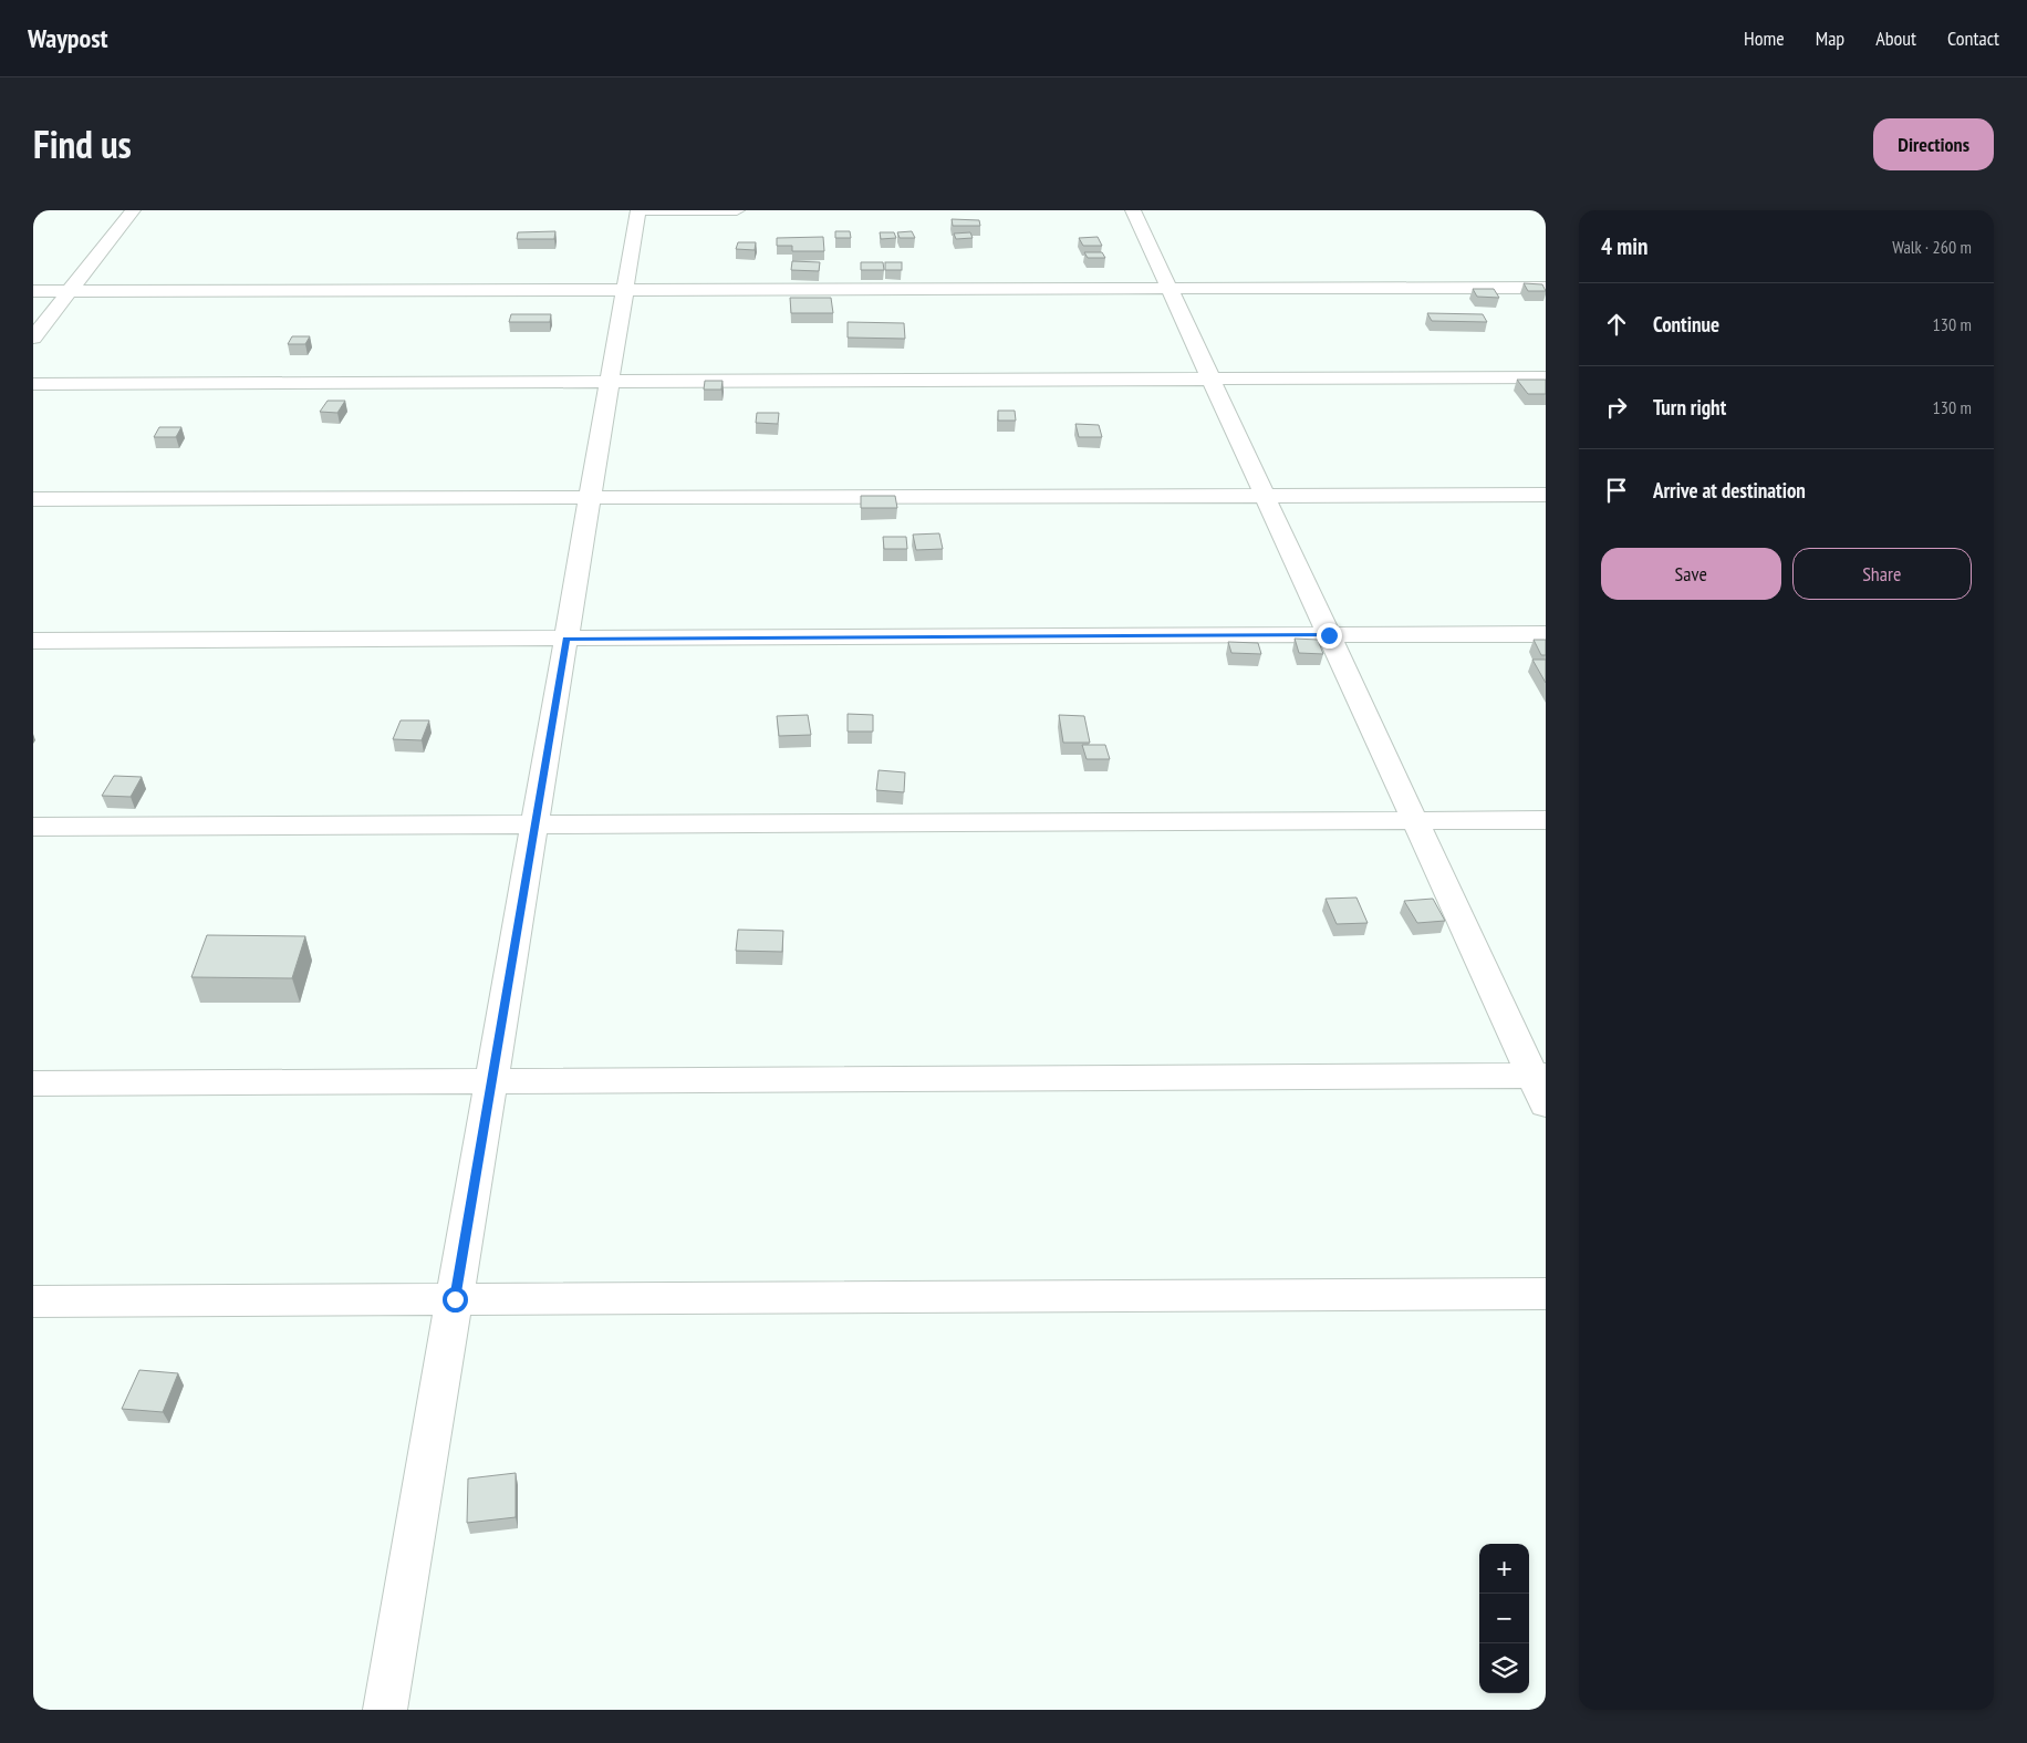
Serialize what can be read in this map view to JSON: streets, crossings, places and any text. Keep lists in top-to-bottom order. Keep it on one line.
{"page":{"header":"Waypost","nav":["Home","Map","About","Contact"],"title":"Find us","buttons":["Directions",["Save","Share"]],"heading":["4 min","Walk · 260 m"],"list":[["Continue","130 m"],["Turn right","130 m"],"Arrive at destination"],"map_buttons":["+","−"]}}
